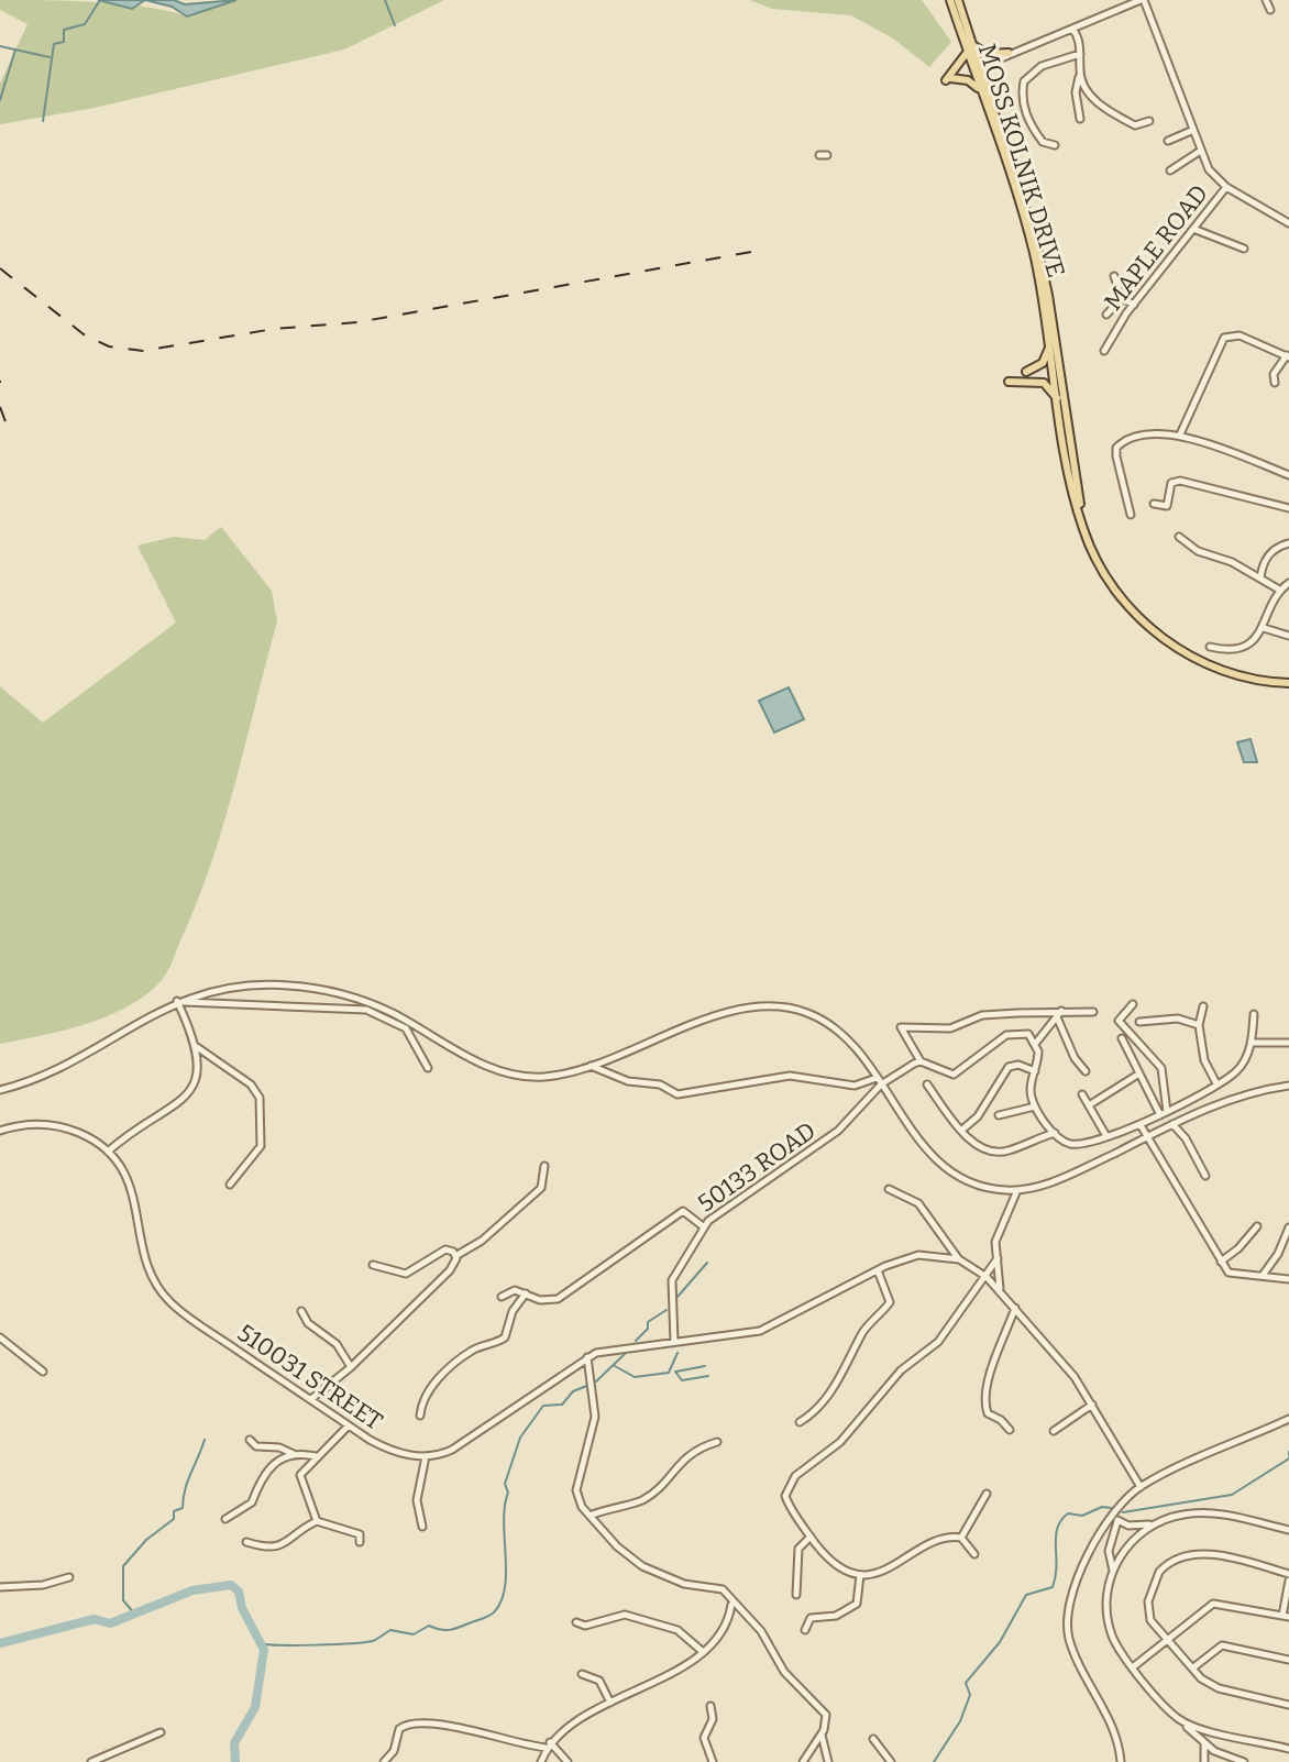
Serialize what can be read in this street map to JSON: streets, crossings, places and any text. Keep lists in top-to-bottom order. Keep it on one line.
{"streets":{"main road":["MOSS KOLNIK DRIVE"],"street":["MAPLE ROAD","50133 ROAD","510031 STREET"]}}
